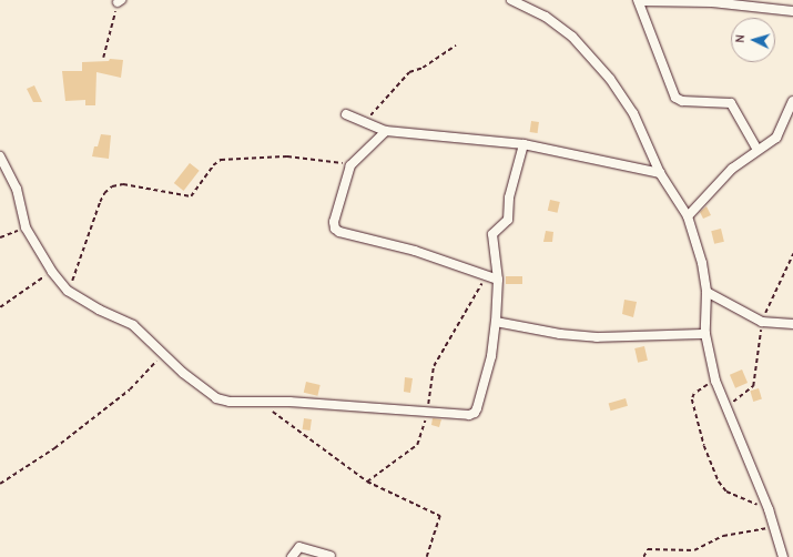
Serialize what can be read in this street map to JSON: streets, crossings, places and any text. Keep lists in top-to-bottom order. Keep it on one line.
{"north":"left"}
